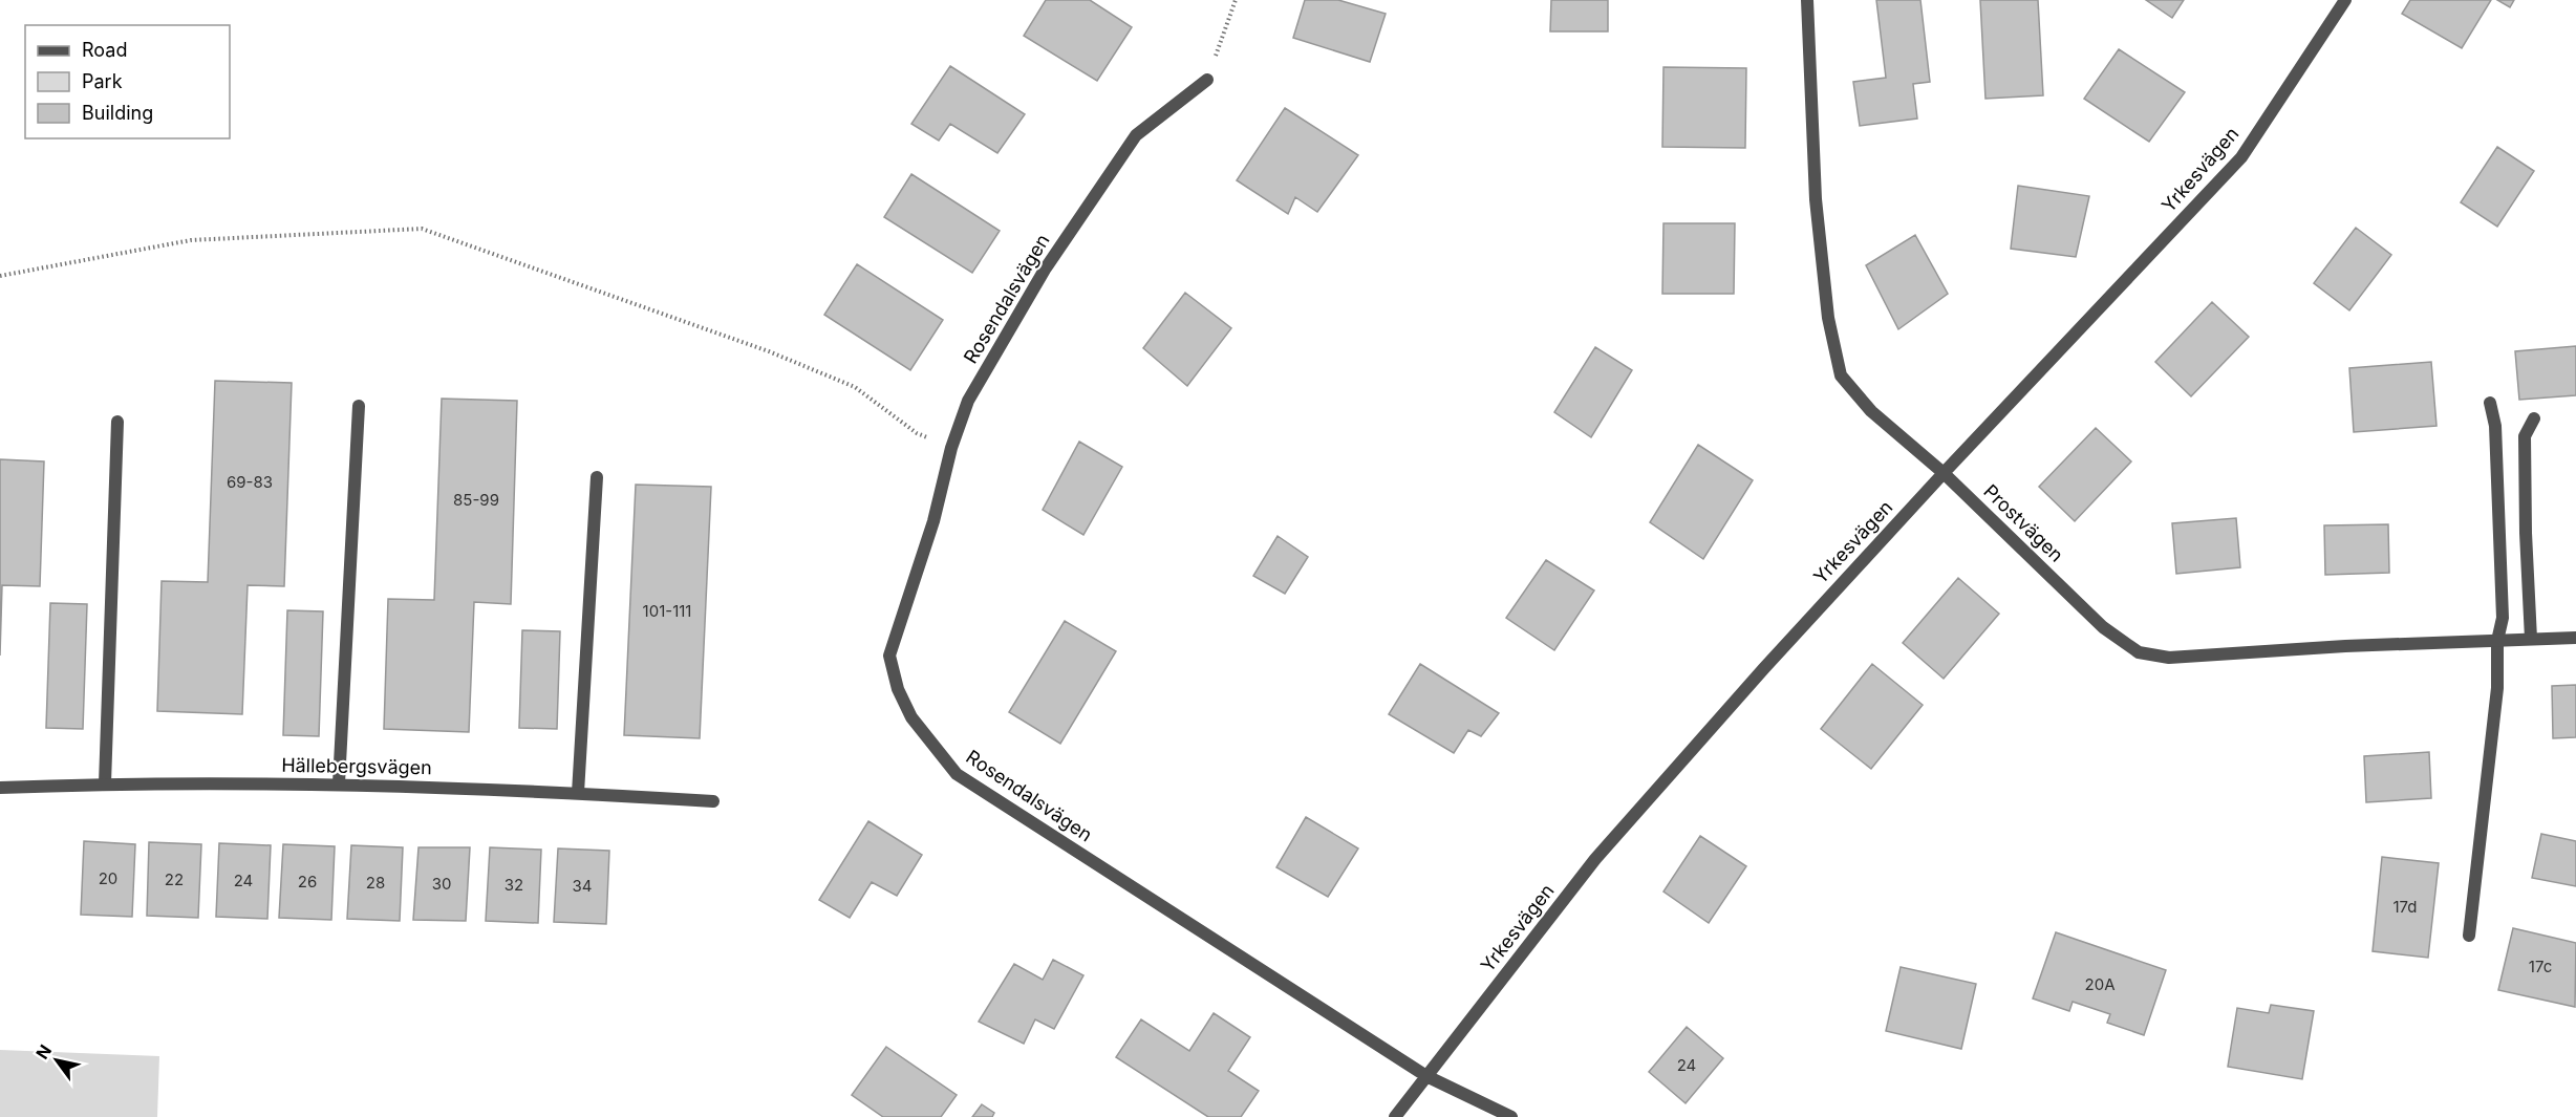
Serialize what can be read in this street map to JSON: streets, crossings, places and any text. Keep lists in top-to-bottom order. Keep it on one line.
{"streets":{"street":["Yrkesvägen","Rosendalsvägen","Prostvägen","Hällebergsvägen"]},"crossings":[["Yrkesvägen","Rosendalsvägen"],["Yrkesvägen","Prostvägen"]],"house_numbers":["69-83","85-99","101-111","20","22","24","26","28","30","32","34","17d","17c","20A","24"],"legend":["Road","Park","Building"],"north":"top left"}
